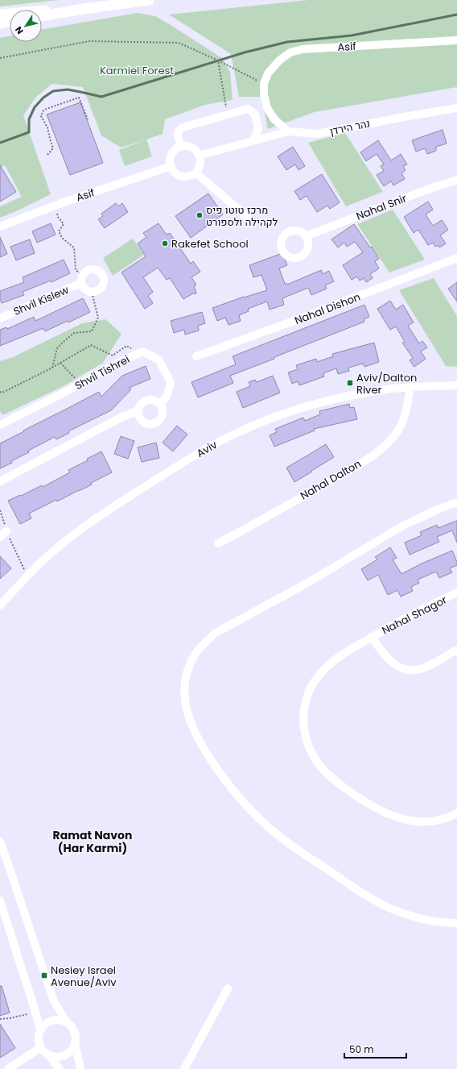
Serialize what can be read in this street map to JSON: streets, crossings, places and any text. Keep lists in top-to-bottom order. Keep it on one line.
{"streets":{"street":["Asif","נהר הירדן","Nahal Snir","Shvil Kislew","Nahal Dishon","Shvil Tishrei","Aviv","Nahal Dalton","Nahal Shagor"]},"crossings":[["Asif","נהר הירדן"],["Aviv","Nahal Dalton"]],"districts":["Ramat Navon (Har Karmi)"],"parks":["Karmiel Forest"],"places":{"other":["מרכז טוטו פיס לקהילה ולספורט","Rakefet School"],"transit":["Aviv/Dalton River","Nesiey Israel Avenue/Aviv"]},"scale_bar":"50 m","north":"bottom left"}
